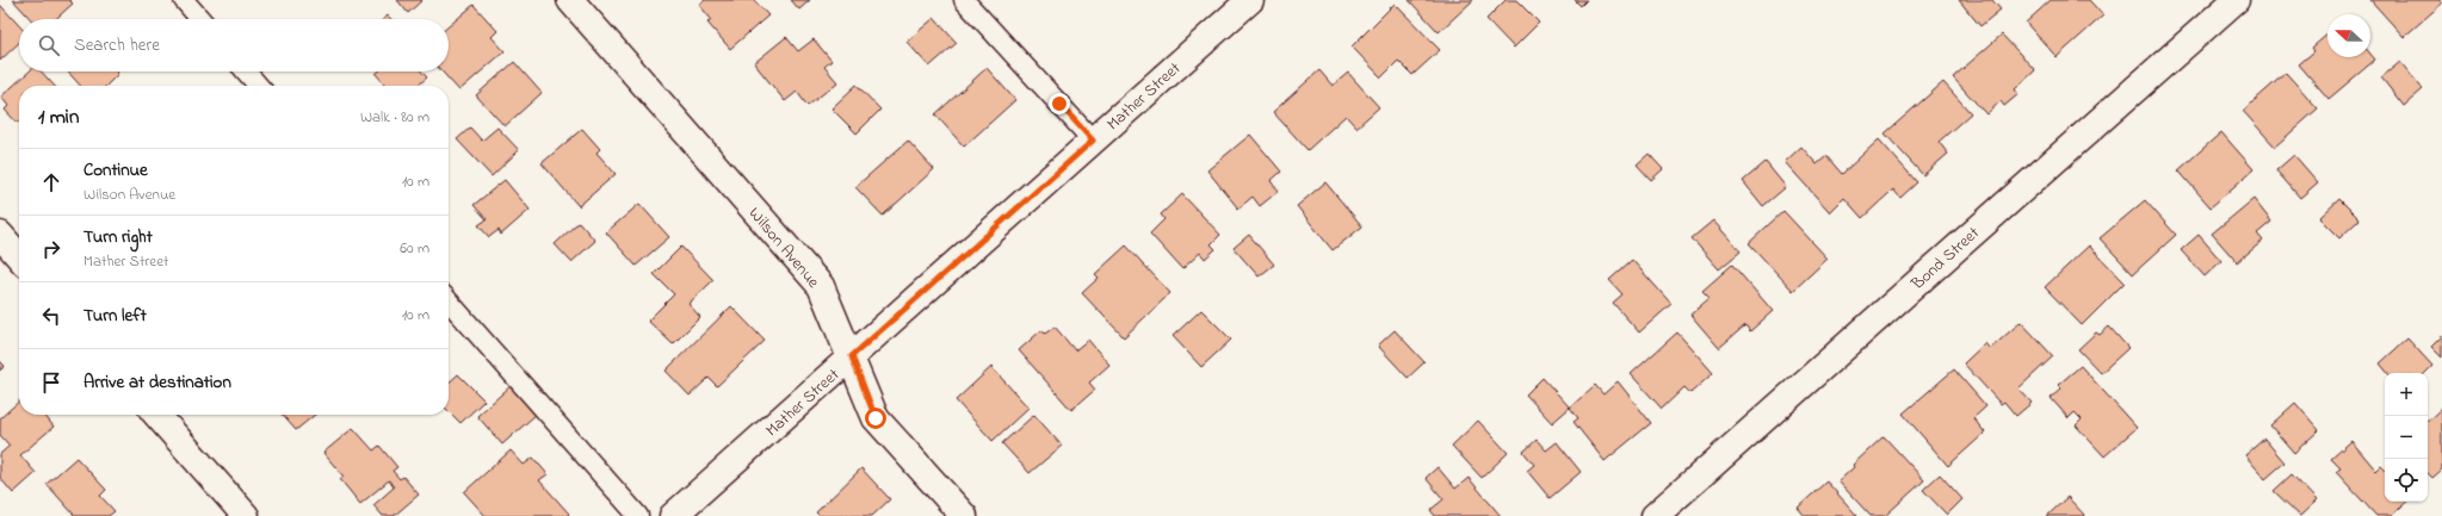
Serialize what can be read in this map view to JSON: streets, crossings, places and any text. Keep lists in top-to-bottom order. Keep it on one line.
{"streets":{"street":["Mather Street","Wilson Avenue","Bond Street"]},"crossings":[["Mather Street","Wilson Avenue"]],"north":"left","page":{"search":"Search here","heading":["1 min","Walk · 80 m"],"list":[["Continue","Wilson Avenue","10 m"],["Turn right","Mather Street","60 m"],["Turn left","10 m"],"Arrive at destination"],"map_buttons":["+","−"]}}
